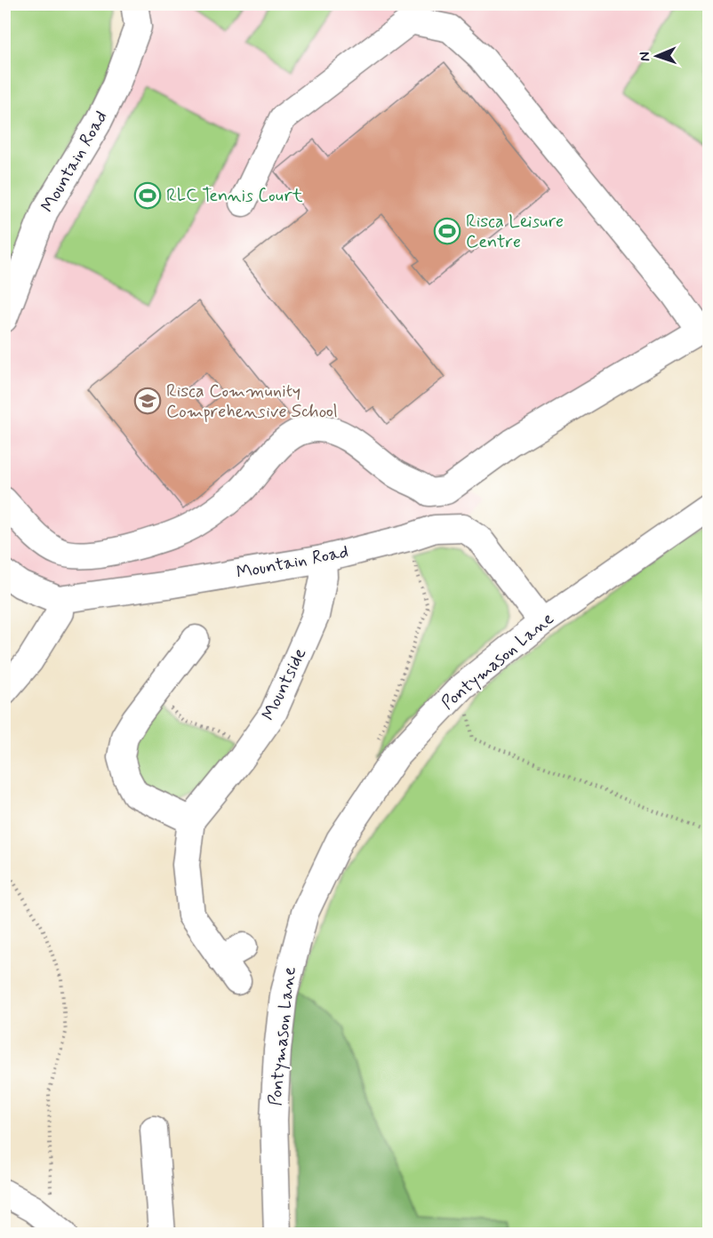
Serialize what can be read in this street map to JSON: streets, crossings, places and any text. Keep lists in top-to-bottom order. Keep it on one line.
{"streets":{"street":["Mountain Road","Pontymason Lane","Mountside"]},"crossings":[["Mountain Road","Pontymason Lane"],["Mountain Road","Mountside"]],"places":{"sports":["RLC Tennis Court","Risca Leisure Centre"],"school or university":["Risca Community Comprehensive School"]},"north":"left"}
